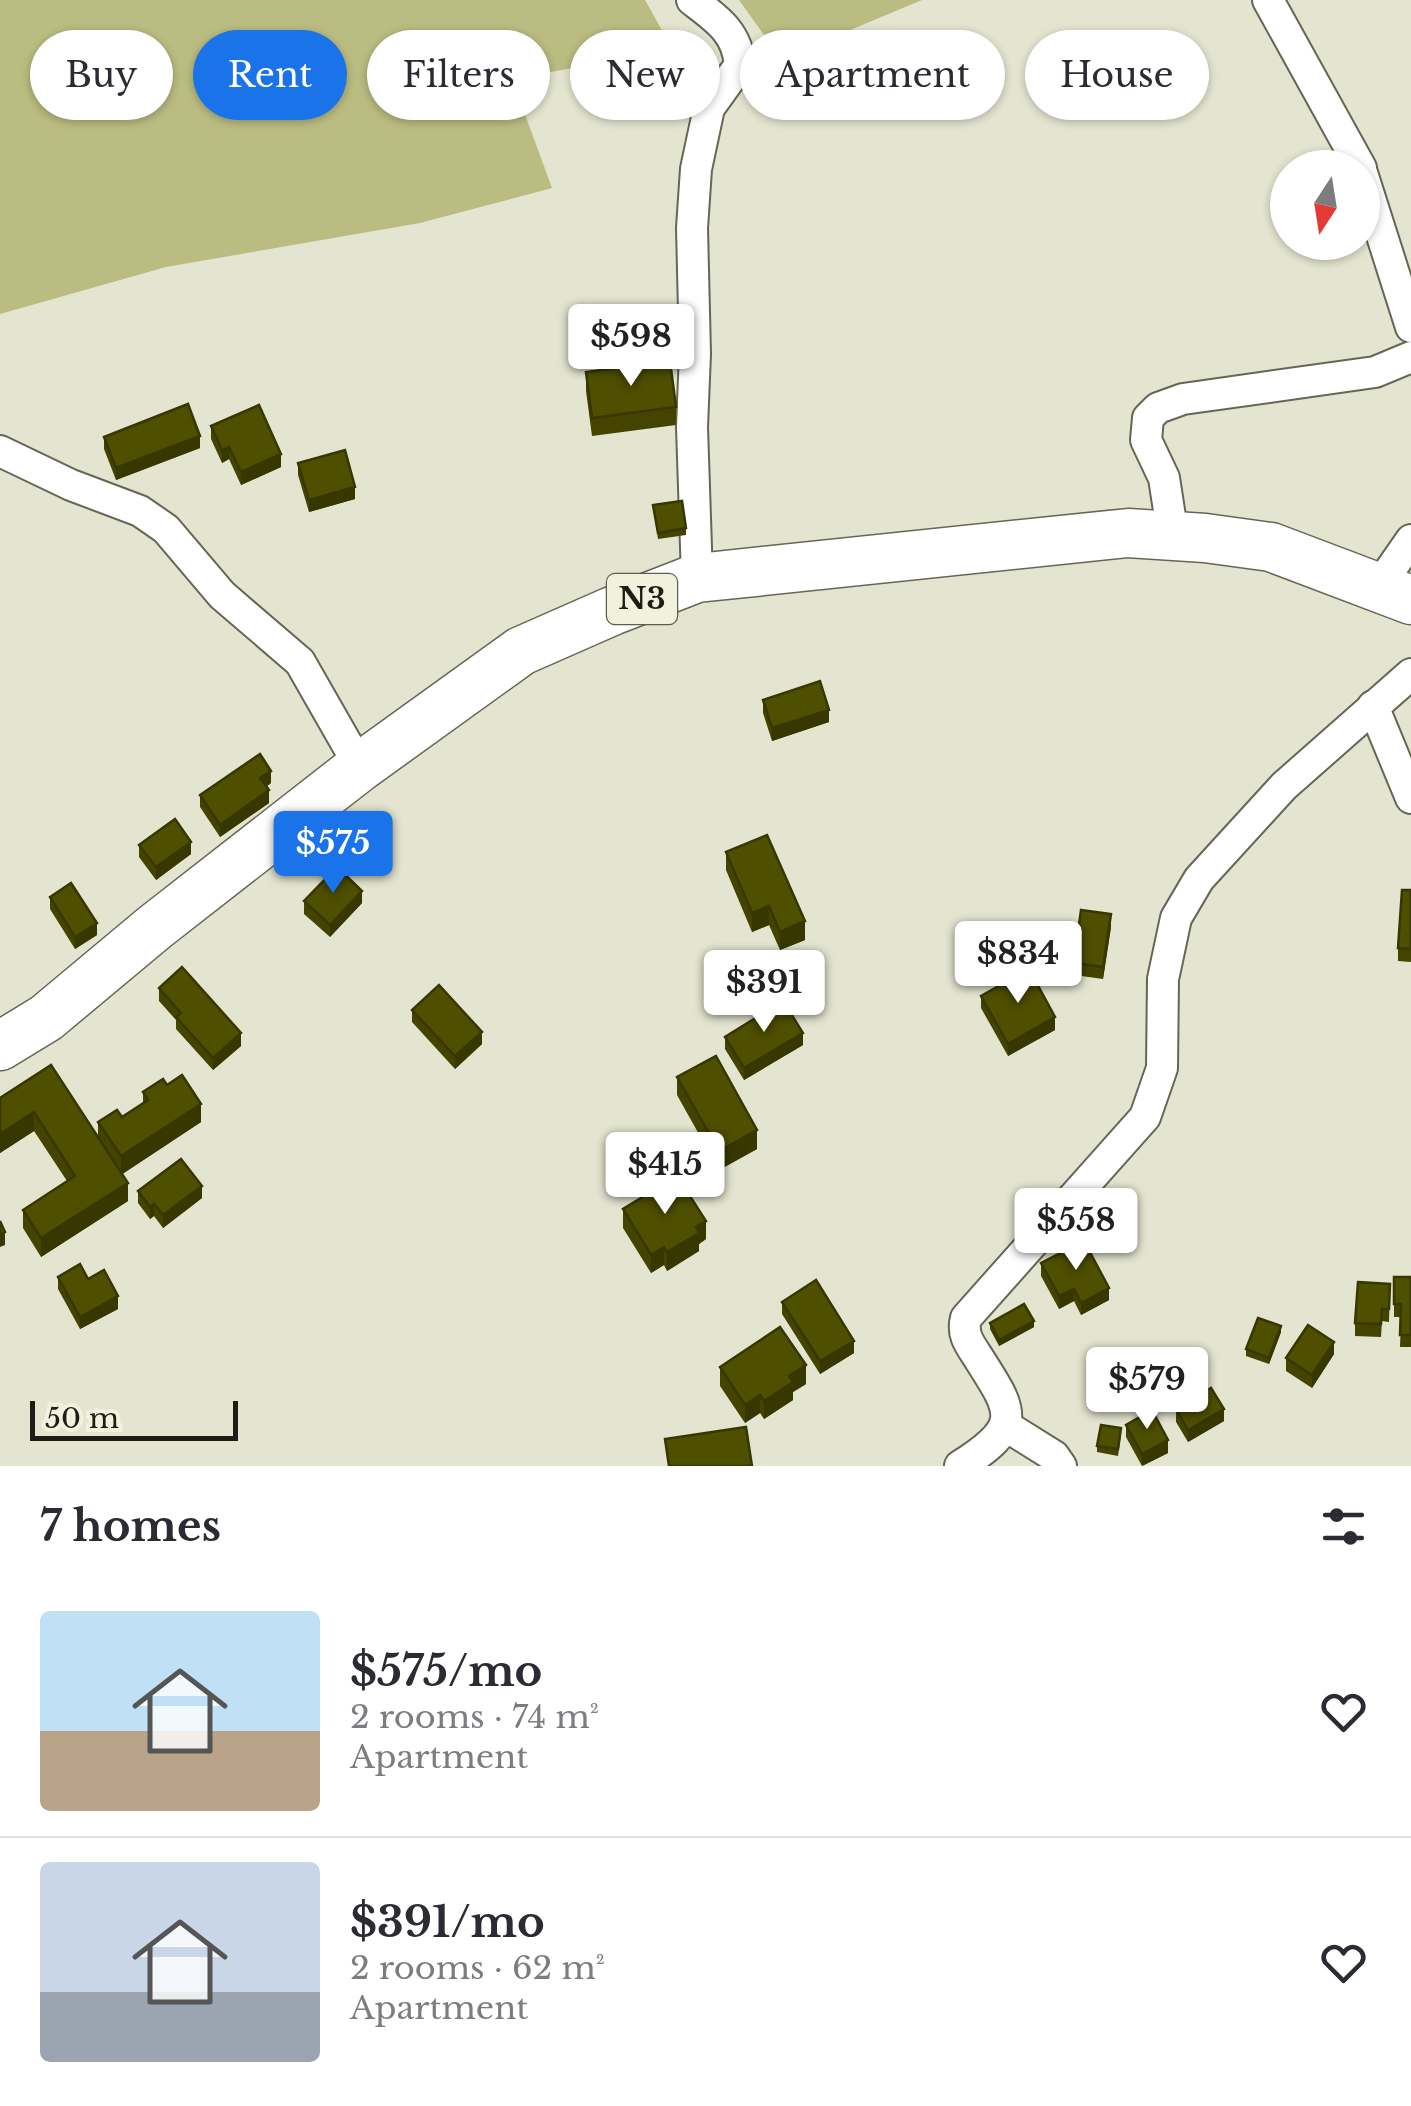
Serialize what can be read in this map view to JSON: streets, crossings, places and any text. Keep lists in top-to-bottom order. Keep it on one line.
{"streets":{"main road":["N3"]},"scale_bar":"50 m","north":"bottom","page":{"chip":["Buy","Rent","Filters","New","Apartment","House"],"price":["$598","$575","$834","$391","$415","$558","$579"],"scale":"50 m","heading":"7 homes","list":[{"name":"$575/mo","note":"2 rooms · 74 m² · Apartment"},{"name":"$391/mo","note":"2 rooms · 62 m² · Apartment"}]}}
